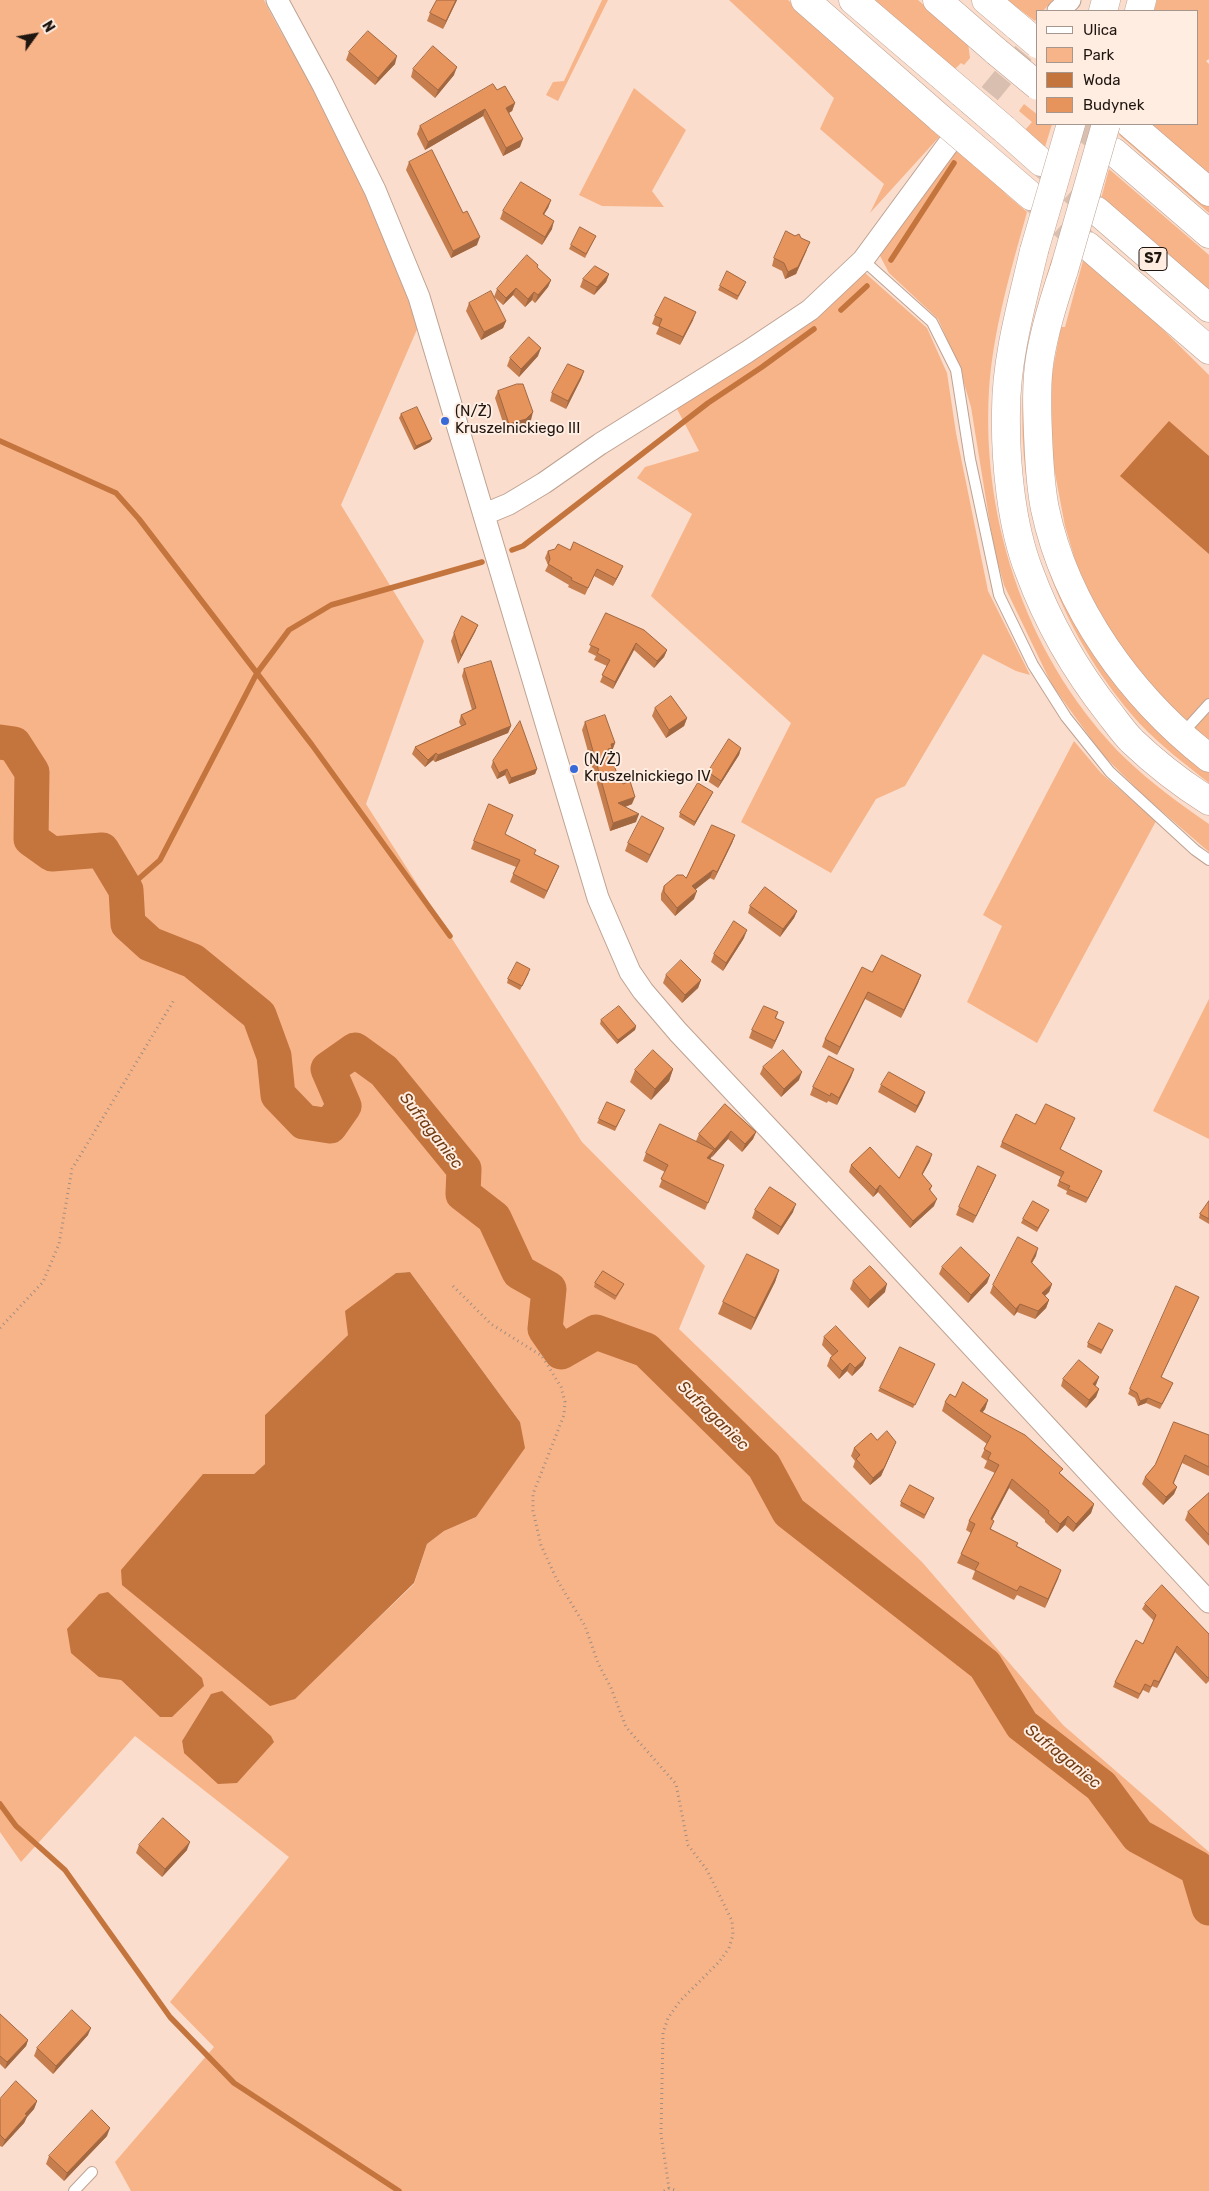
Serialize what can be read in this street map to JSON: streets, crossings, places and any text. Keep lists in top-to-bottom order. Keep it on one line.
{"streets":{"highway":["S7"]},"water":["Sufraganiec"],"places":["(N/Ż) Kruszelnickiego III","(N/Ż) Kruszelnickiego IV"],"legend":["Ulica","Park","Woda","Budynek"],"north":"top right"}
